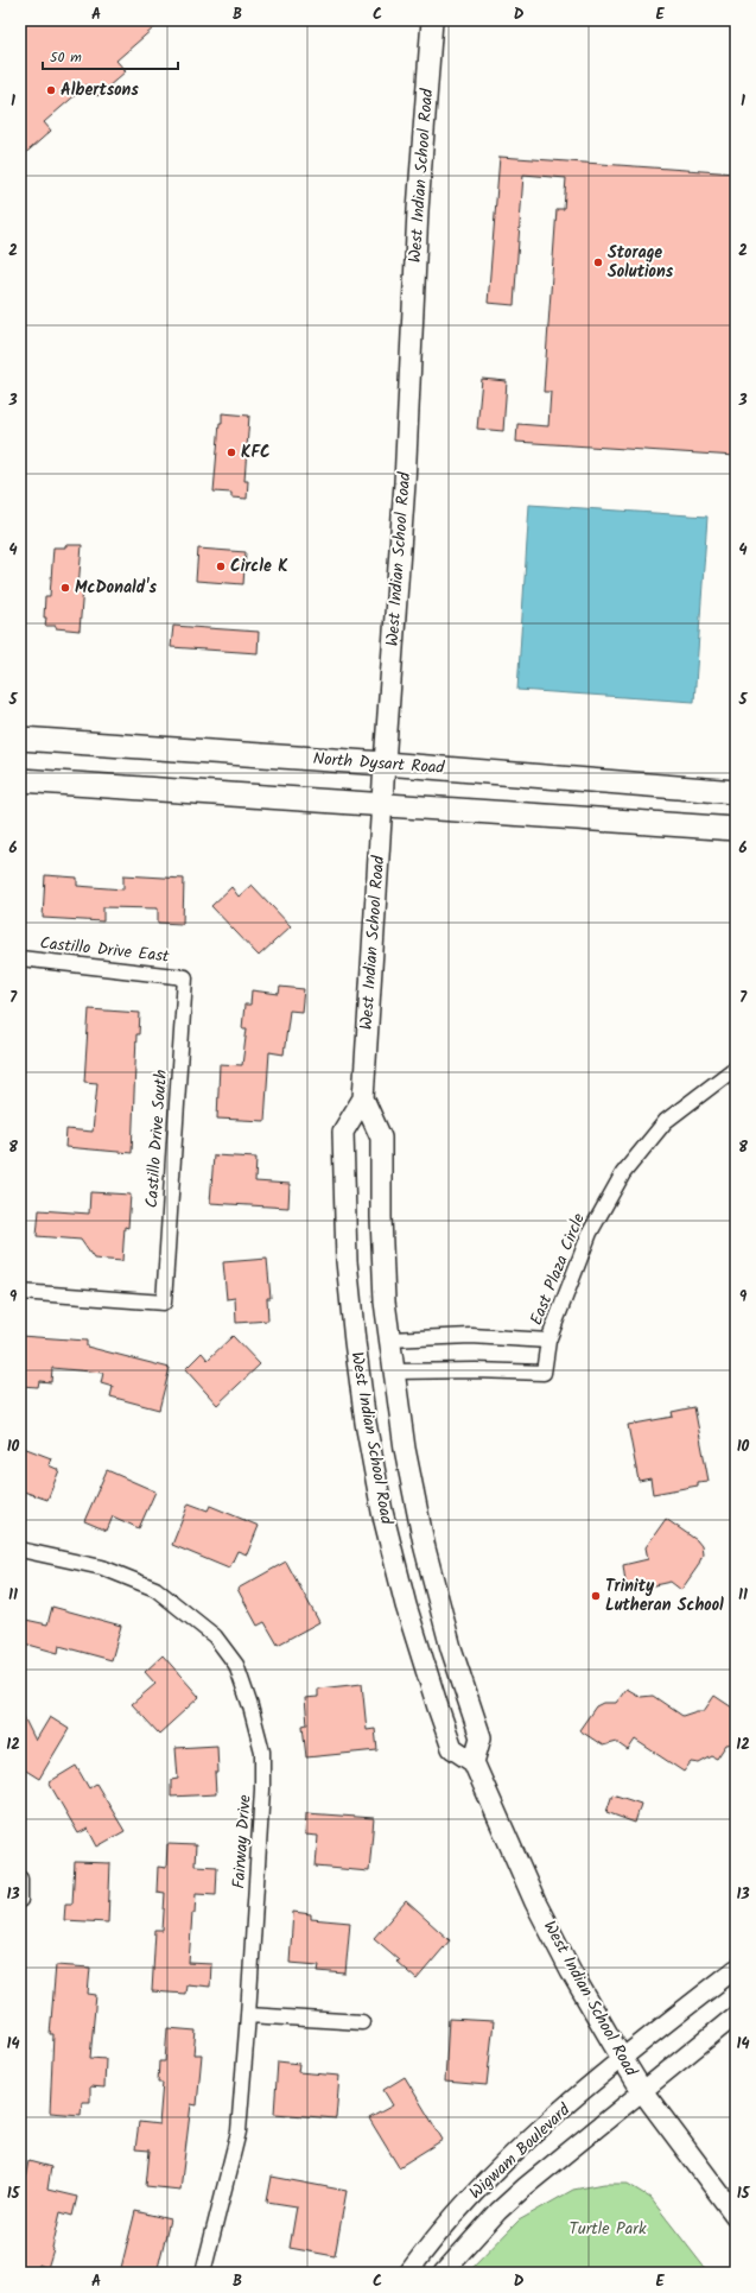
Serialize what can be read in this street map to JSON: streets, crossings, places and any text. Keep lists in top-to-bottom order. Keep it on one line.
{"streets":{"main road":["West Indian School Road","North Dysart Road"],"street":["Castillo Drive East","Castillo Drive South","East Plaza Circle","Fairway Drive","Wigwam Boulevard"]},"crossings":[["West Indian School Road","North Dysart Road"],["West Indian School Road","East Plaza Circle"],["West Indian School Road","Wigwam Boulevard"],["Castillo Drive East","Castillo Drive South"]],"parks":["Turtle Park"],"places":["Albertsons","Storage Solutions","KFC","Circle K","McDonald's","Trinity Lutheran School"],"scale_bar":"50 m","grid":{"columns":["A","B","C","D","E"],"rows":["1","2","3","4","5","6","7","8","9","10","11","12","13","14","15"]}}
